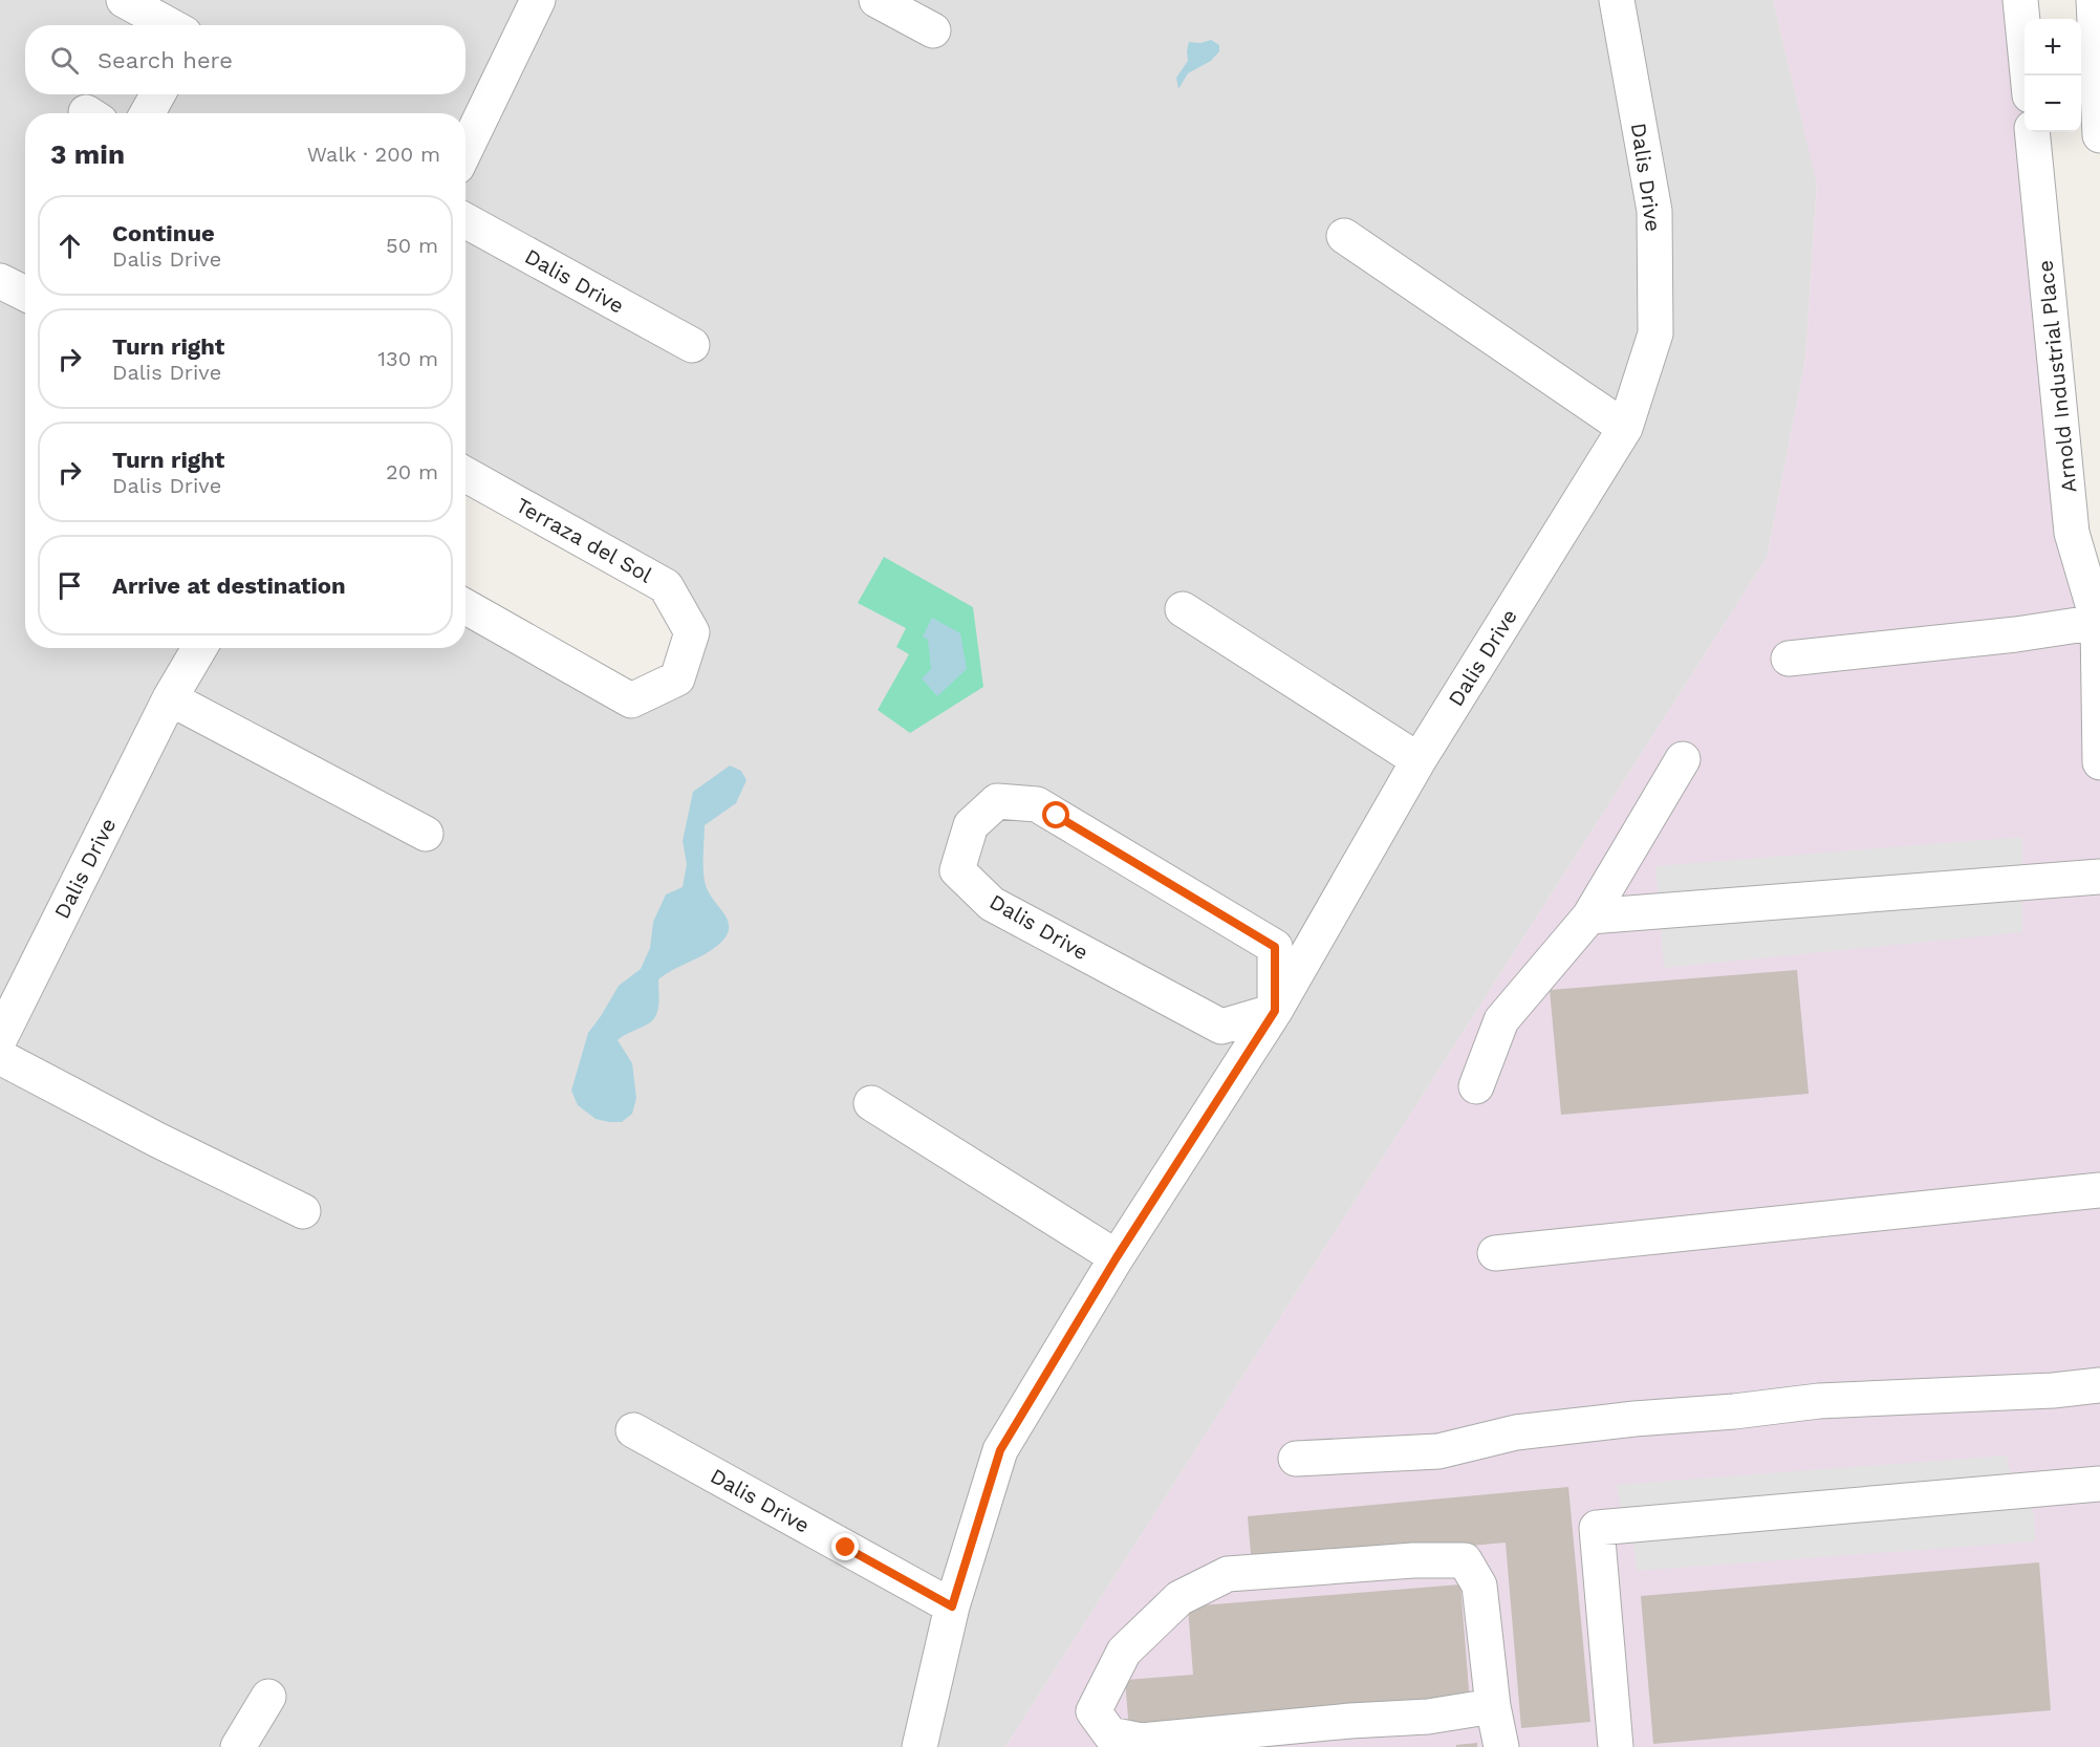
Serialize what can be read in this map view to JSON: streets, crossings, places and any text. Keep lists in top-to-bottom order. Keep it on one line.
{"streets":{"street":["Dalis Drive","Arnold Industrial Place","Terraza del Sol"]},"page":{"map_buttons":["+","−"],"search":"Search here","heading":["3 min","Walk · 200 m"],"list":[["Continue","Dalis Drive","50 m"],["Turn right","Dalis Drive","130 m"],["Turn right","Dalis Drive","20 m"],"Arrive at destination"]}}
